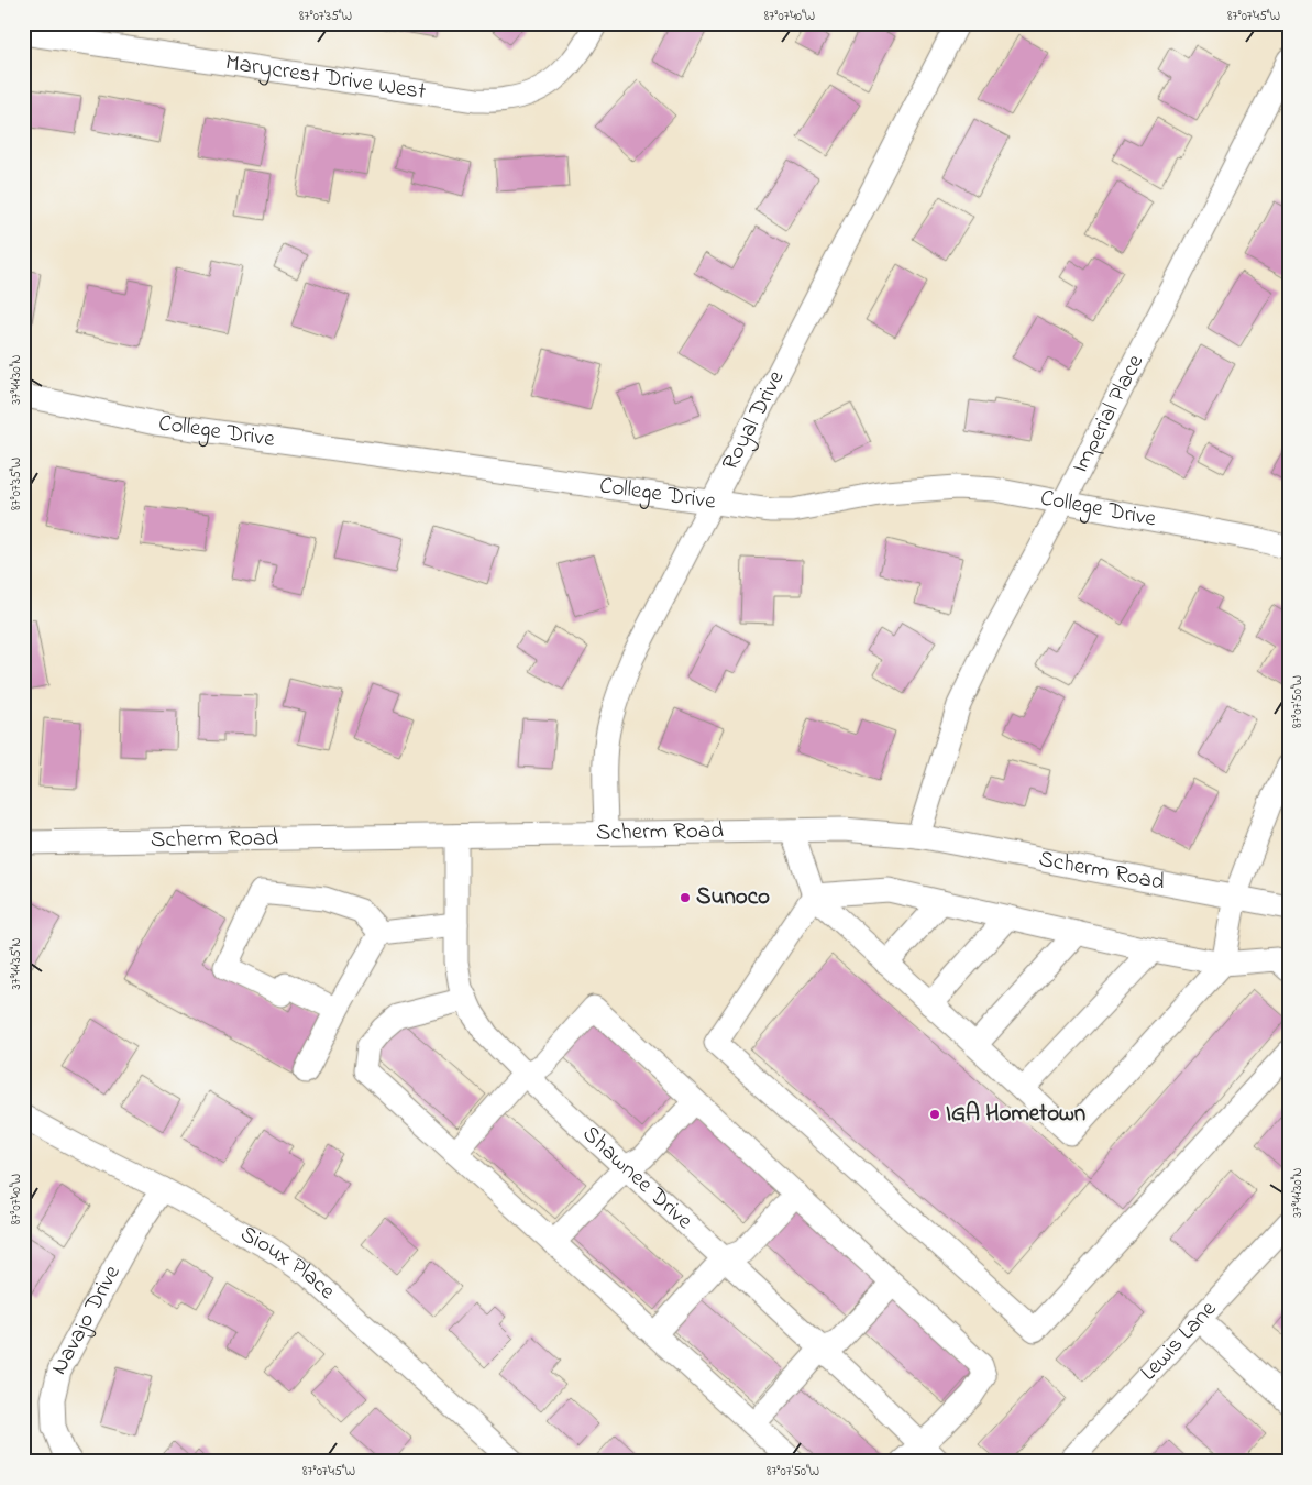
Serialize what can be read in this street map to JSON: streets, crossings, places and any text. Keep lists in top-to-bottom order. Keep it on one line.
{"streets":{"street":["Marycrest Drive West","Imperial Place","Royal Drive","College Drive","Scherm Road","Shawnee Drive","Sioux Place","Navajo Drive","Lewis Lane"]},"crossings":[["Imperial Place","College Drive"],["Imperial Place","Scherm Road"],["Royal Drive","College Drive"],["Royal Drive","Scherm Road"],["Scherm Road","Shawnee Drive"],["Sioux Place","Navajo Drive"]],"places":["Sunoco","IGA Hometown"],"coordinates":["87°07'35\"W","87°07'40\"W","87°07'45\"W","37°44'30\"N","87°07'50\"W","37°44'35\"N"]}
